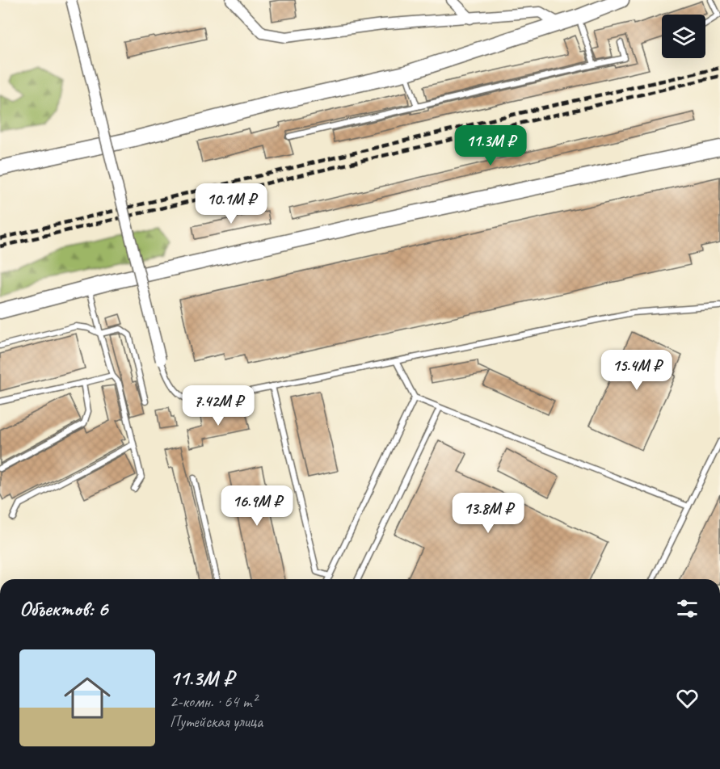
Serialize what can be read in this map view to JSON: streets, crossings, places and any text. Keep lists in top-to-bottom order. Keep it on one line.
{"page":{"price":["11.3M ₽","10.1M ₽","15.4M ₽","7.42M ₽","16.9M ₽","13.8M ₽"],"heading":"Объектов: 6","list":[{"name":"11.3M ₽","note":"2-комн. · 64 m² · Путейская улица"}]}}
